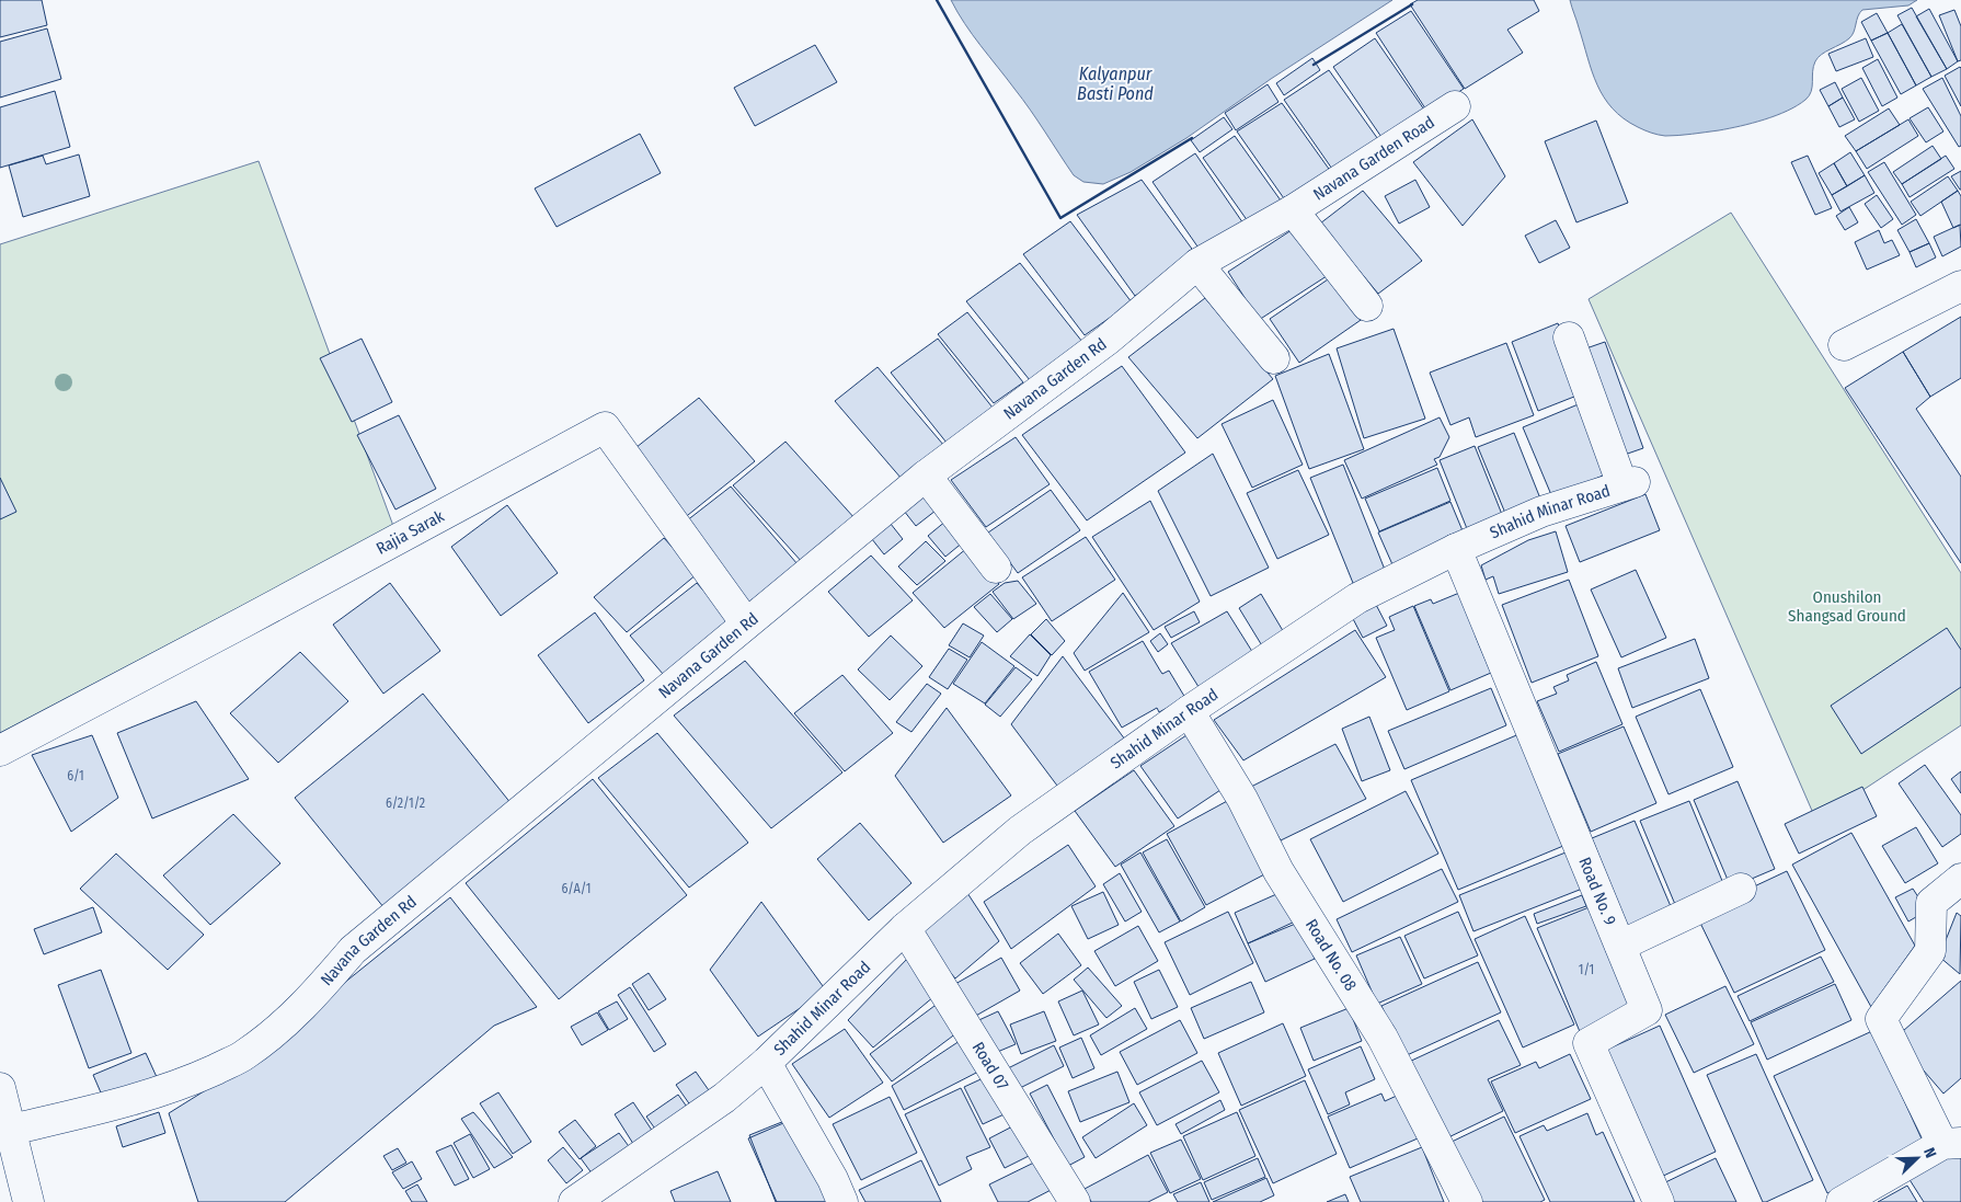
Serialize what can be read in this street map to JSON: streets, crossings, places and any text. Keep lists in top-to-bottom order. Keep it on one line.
{"streets":{"main road":["Navana Garden Road","Navana Garden Rd","Shahid Minar Road","Rajia Sarak","Road No. 9","Road No. 08","Road 07"]},"crossings":[["Navana Garden Road","Navana Garden Rd"],["Navana Garden Rd","Rajia Sarak"],["Shahid Minar Road","Road No. 9"],["Shahid Minar Road","Road No. 08"],["Shahid Minar Road","Road 07"]],"water":["Kalyanpur Basti Pond"],"parks":["Onushilon Shangsad Ground"],"house_numbers":["6/1","6/2/1/2","6/A/1","1/1"],"north":"top right"}
